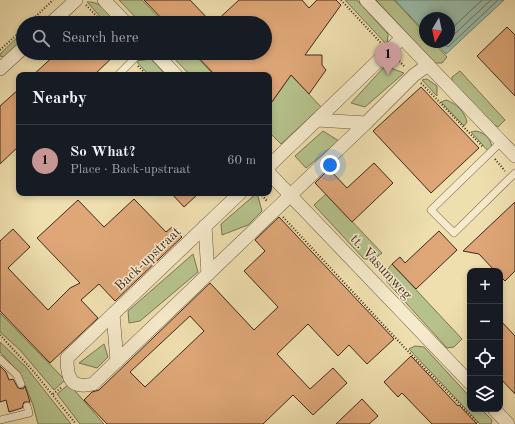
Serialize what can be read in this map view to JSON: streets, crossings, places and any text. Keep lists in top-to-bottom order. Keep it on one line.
{"streets":{"street":["Back-upstraat","tt. Vasumweg"]},"crossings":[["Back-upstraat","tt. Vasumweg"]],"north":"bottom","page":{"search":"Search here","pins":"1","heading":"Nearby","list":[{"mark":"1","name":"So What?","note":"Place · Back-upstraat","value":"60 m"}],"map_buttons":["+","−"]}}
